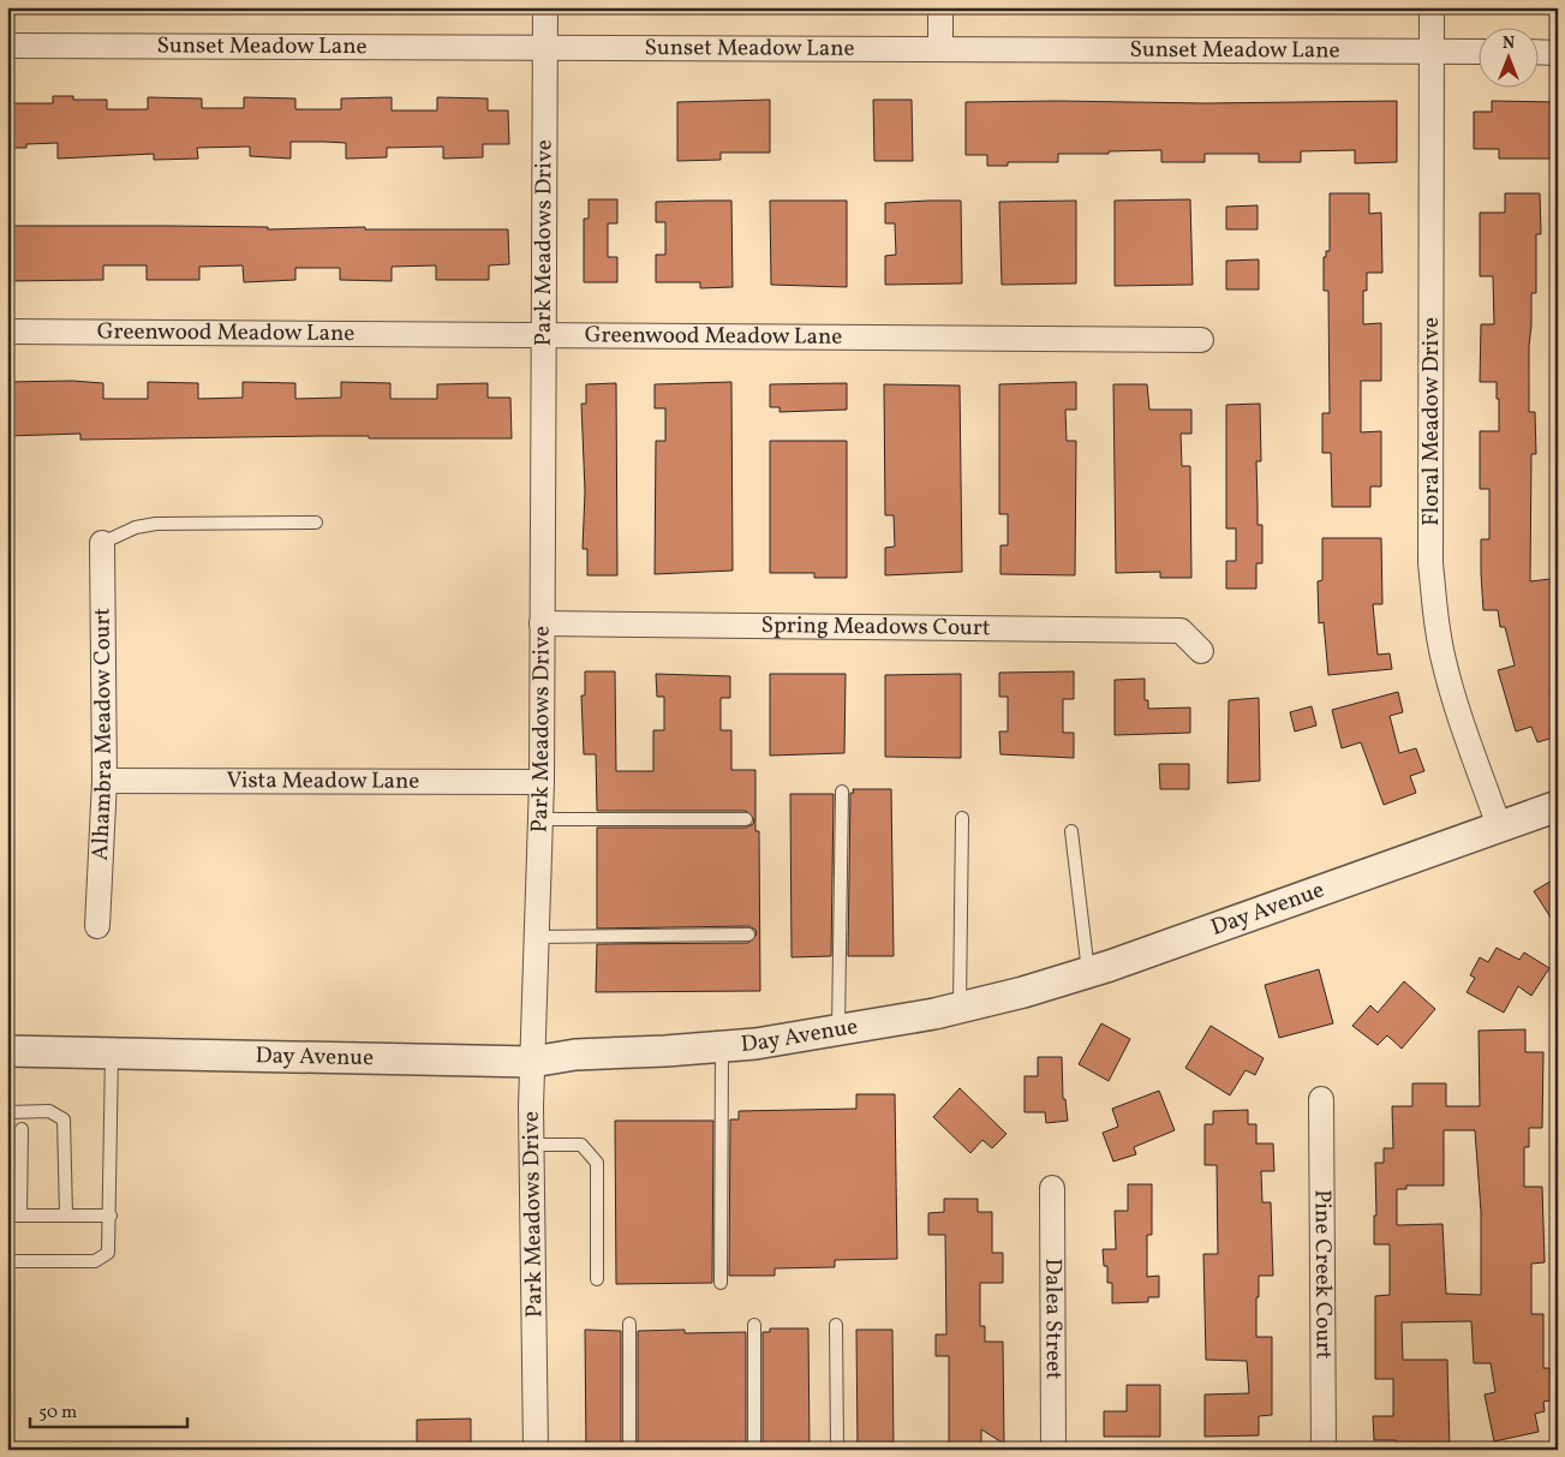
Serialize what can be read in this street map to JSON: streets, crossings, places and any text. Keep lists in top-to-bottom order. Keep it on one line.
{"streets":{"street":["Sunset Meadow Lane","Park Meadows Drive","Greenwood Meadow Lane","Floral Meadow Drive","Spring Meadows Court","Alhambra Meadow Court","Vista Meadow Lane","Day Avenue","Pine Creek Court","Dalea Street"]},"crossings":[["Sunset Meadow Lane","Park Meadows Drive"],["Sunset Meadow Lane","Floral Meadow Drive"],["Park Meadows Drive","Greenwood Meadow Lane"],["Park Meadows Drive","Spring Meadows Court"],["Park Meadows Drive","Vista Meadow Lane"],["Park Meadows Drive","Day Avenue"],["Floral Meadow Drive","Day Avenue"],["Alhambra Meadow Court","Vista Meadow Lane"]],"scale_bar":"50 m","north":"top"}
